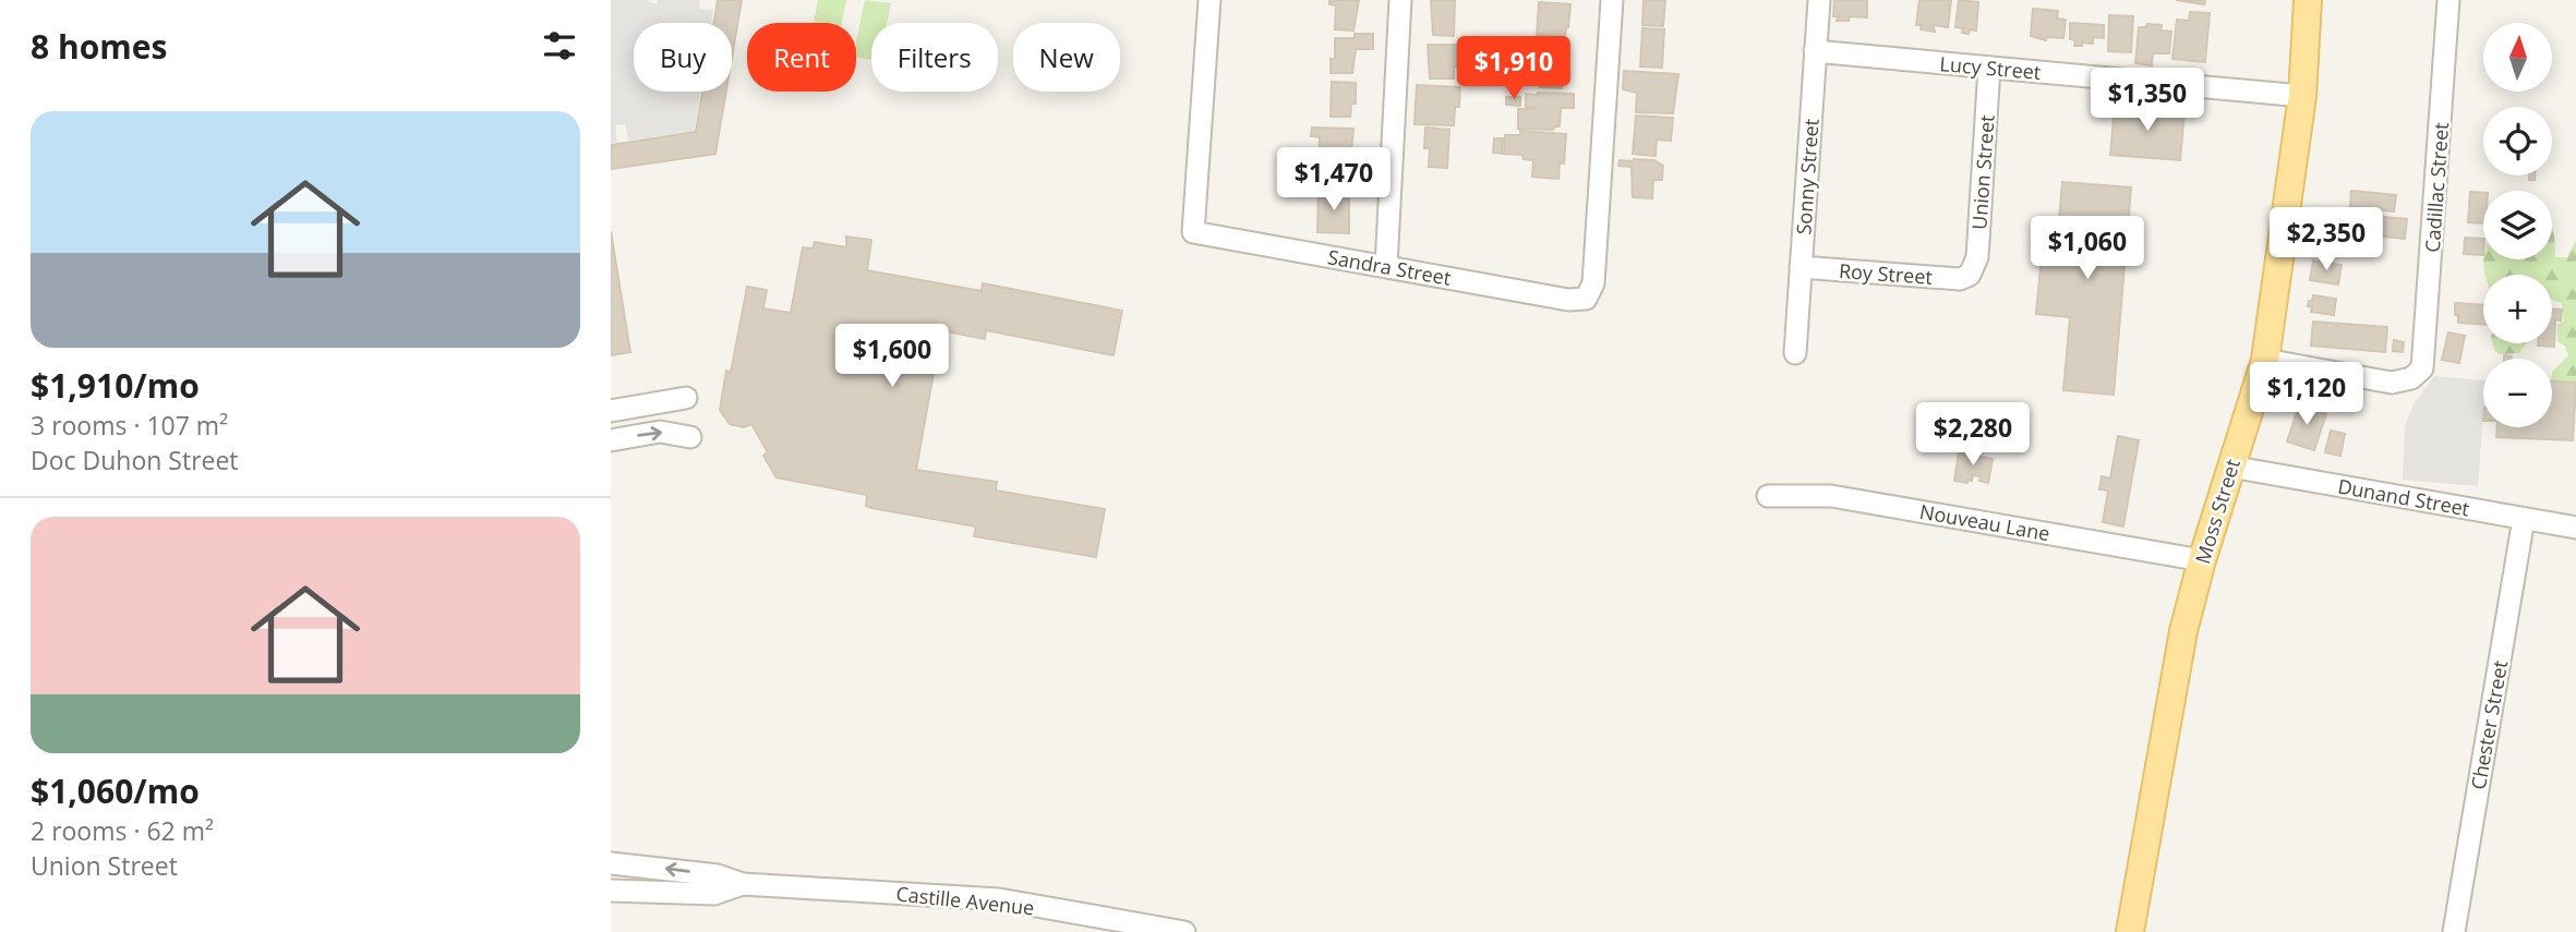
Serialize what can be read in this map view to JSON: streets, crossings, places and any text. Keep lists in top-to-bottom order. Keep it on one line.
{"streets":{"main road":["Moss Street"],"street":["Lucy Street","Union Street","Sonny Street","Cadillac Street","Sandra Street","Roy Street","Dunand Street","Nouveau Lane","Chester Street","Castille Avenue"]},"crossings":[["Lucy Street","Union Street"],["Lucy Street","Sonny Street"],["Lucy Street","Moss Street"],["Union Street","Roy Street"],["Sonny Street","Roy Street"],["Cadillac Street","Moss Street"],["Dunand Street","Moss Street"],["Dunand Street","Chester Street"],["Moss Street","Nouveau Lane"]],"north":"top","page":{"heading":"8 homes","map_buttons":["+","−"],"chip":["Buy","Rent","Filters","New"],"price":["$1,910","$1,350","$1,470","$2,350","$1,060","$1,600","$1,120","$2,280"],"list":[{"name":"$1,910/mo","note":"3 rooms · 107 m² · Doc Duhon Street"},{"name":"$1,060/mo","note":"2 rooms · 62 m² · Union Street"}]}}
